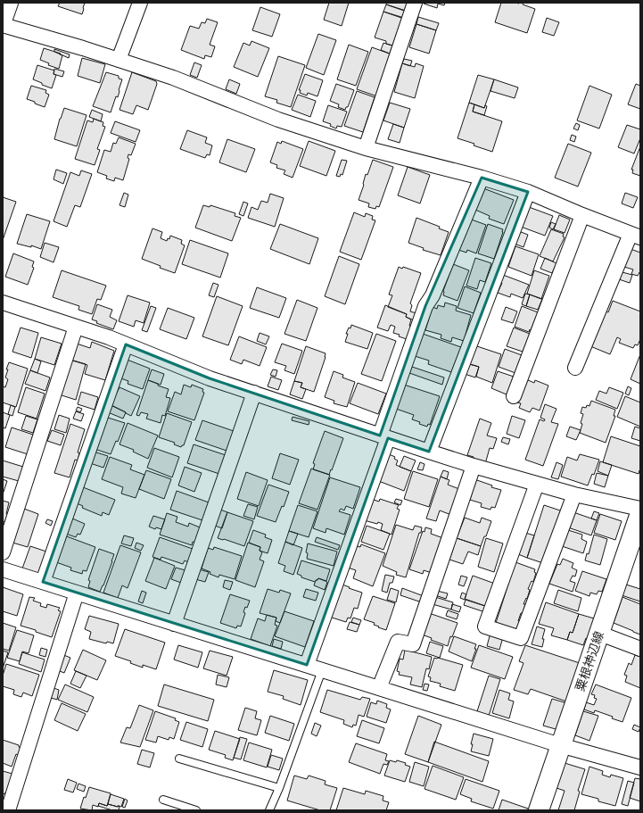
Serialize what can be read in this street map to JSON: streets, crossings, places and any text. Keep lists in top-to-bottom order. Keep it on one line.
{"streets":{"main road":["粟根神辺線"]}}
